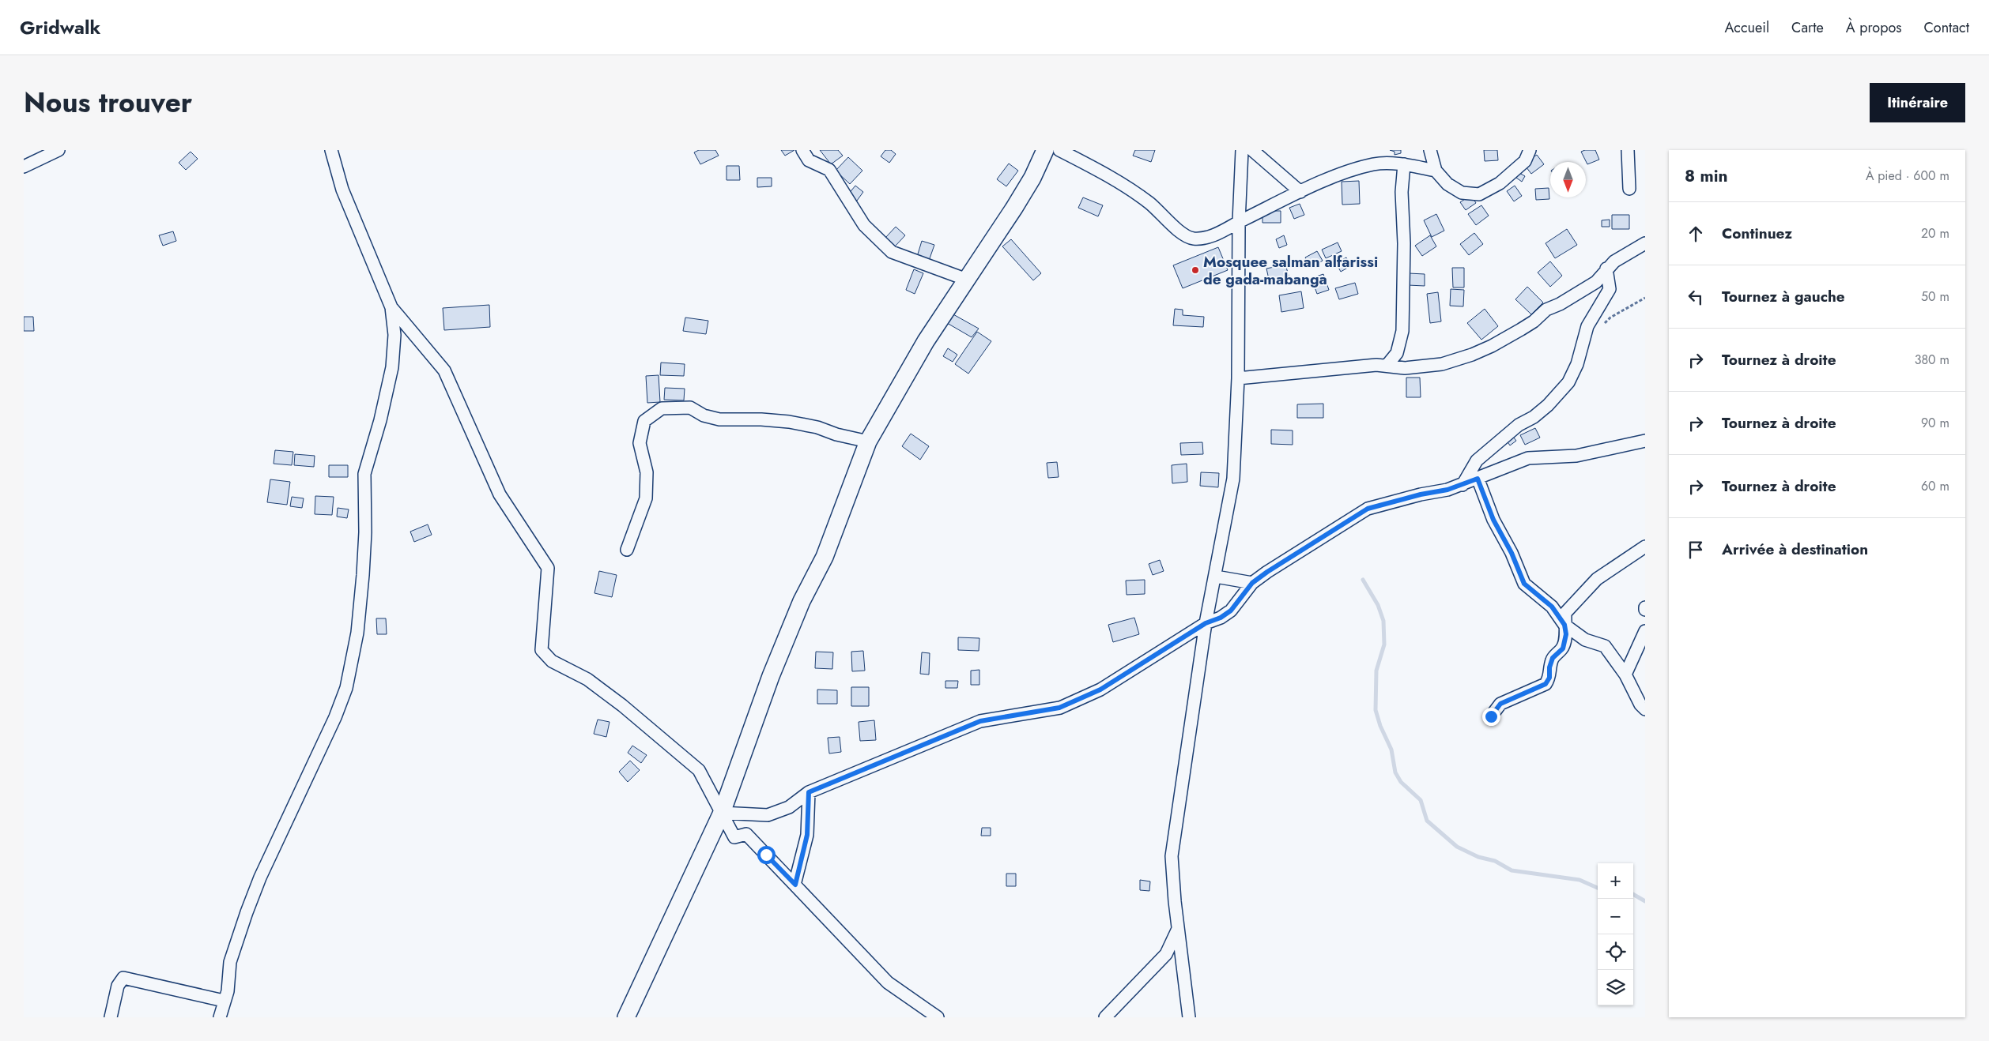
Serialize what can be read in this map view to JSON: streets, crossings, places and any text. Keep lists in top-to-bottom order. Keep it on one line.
{"places":["Mosquee salman alfarissi de gada-mabanga"],"north":"bottom","page":{"header":"Gridwalk","nav":["Accueil","Carte","À propos","Contact"],"title":"Nous trouver","buttons":"Itinéraire","heading":["8 min","À pied · 600 m"],"list":[["Continuez","20 m"],["Tournez à gauche","50 m"],["Tournez à droite","380 m"],["Tournez à droite","90 m"],["Tournez à droite","60 m"],"Arrivée à destination"],"map_buttons":["+","−"]}}
